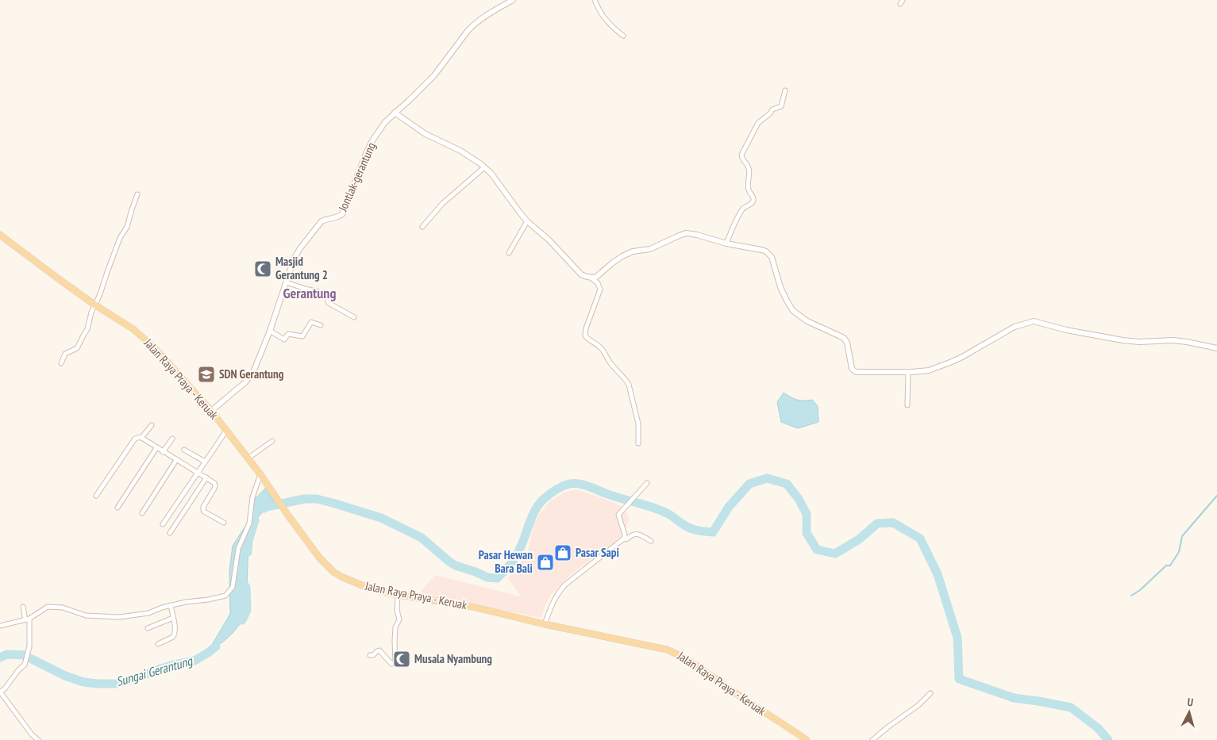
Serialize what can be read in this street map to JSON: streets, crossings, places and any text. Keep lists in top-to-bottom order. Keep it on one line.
{"streets":{"main road":["Jalan Raya Praya - Keruak"],"street":["Jontlak-gerantung"]},"crossings":[["Jontlak-gerantung","Jalan Raya Praya - Keruak"]],"districts":["Gerantung"],"water":["Sungai Gerantung"],"places":{"mosque":["Masjid Gerantung 2","Musala Nyambung"],"school or university":["SDN Gerantung"],"shop":["Pasar Sapi","Pasar Hewan Bara Bali"]},"north":"top"}
